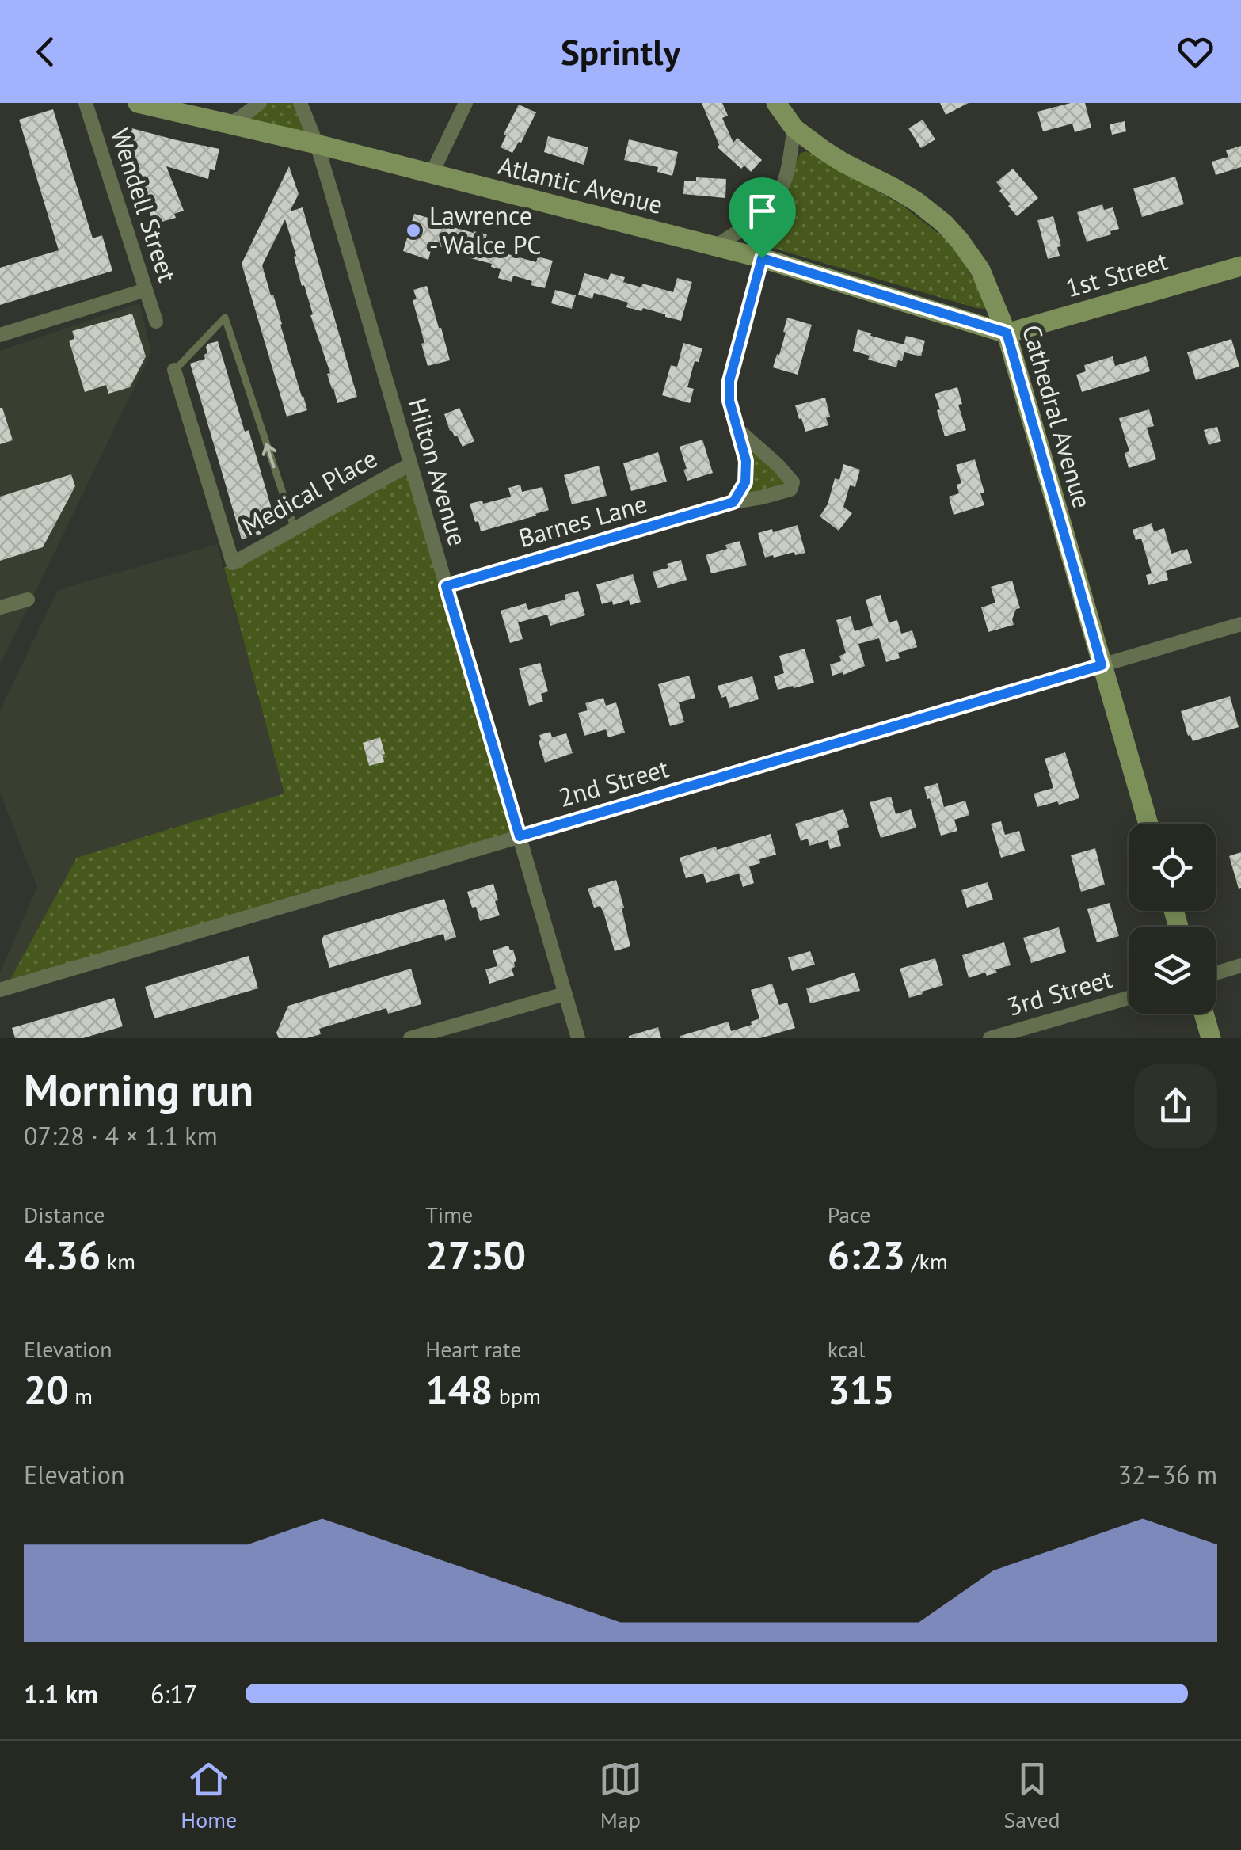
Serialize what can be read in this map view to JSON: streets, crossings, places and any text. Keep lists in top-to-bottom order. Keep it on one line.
{"streets":{"street":["Atlantic Avenue","Wendell Street","1st Street","Cathedral Avenue","Hilton Avenue","Medical Place","Barnes Lane","2nd Street","3rd Street"]},"crossings":[["Atlantic Avenue","1st Street"],["Atlantic Avenue","Cathedral Avenue"],["Atlantic Avenue","Hilton Avenue"],["1st Street","Cathedral Avenue"],["Cathedral Avenue","2nd Street"],["Hilton Avenue","Medical Place"],["Hilton Avenue","Barnes Lane"],["Hilton Avenue","2nd Street"]],"places":["Lawrence - Walce PC"],"page":{"header":"Sprintly","heading":["Morning run","07:28 · 4 × 1.1 km"],"stats":[["Distance","4.36 km"],["Time","27:50"],["Pace","6:23 /km"],["Elevation","20 m"],["Heart rate","148 bpm"],["kcal","315"]],"chart":["Elevation","32–36 m"],"list":[{"name":"1.1 km","note":"6:17"}],"tabs":["Home","Map","Saved"]}}
